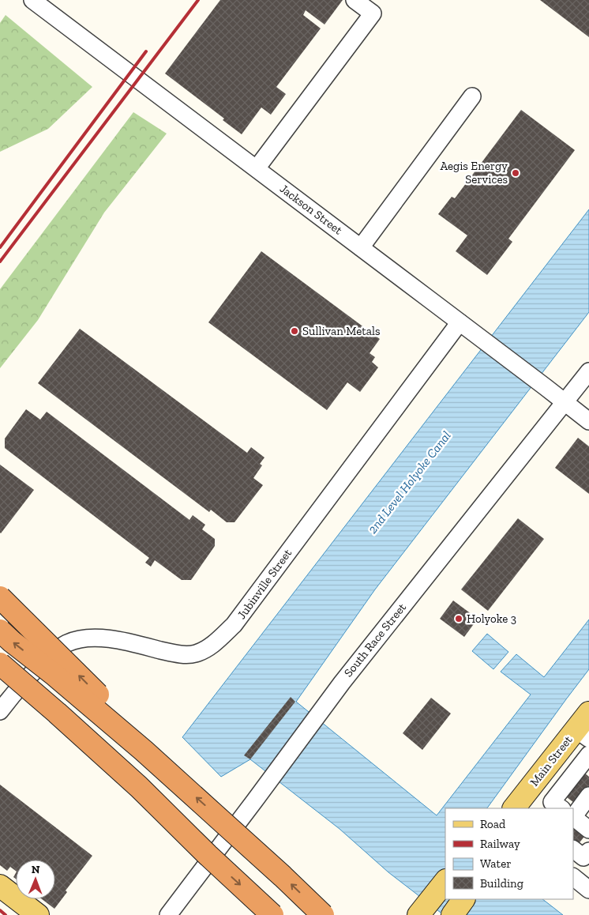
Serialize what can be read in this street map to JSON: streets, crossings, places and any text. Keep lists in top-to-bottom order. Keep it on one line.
{"streets":{"main road":["Main Street"],"street":["Jackson Street","Jubinville Street","South Race Street"]},"crossings":[["Jackson Street","Jubinville Street"],["Jackson Street","South Race Street"]],"water":["2nd Level Holyoke Canal"],"places":["Aegis Energy Services","Sullivan Metals","Holyoke 3"],"legend":["Road","Railway","Water","Building"],"north":"top"}
